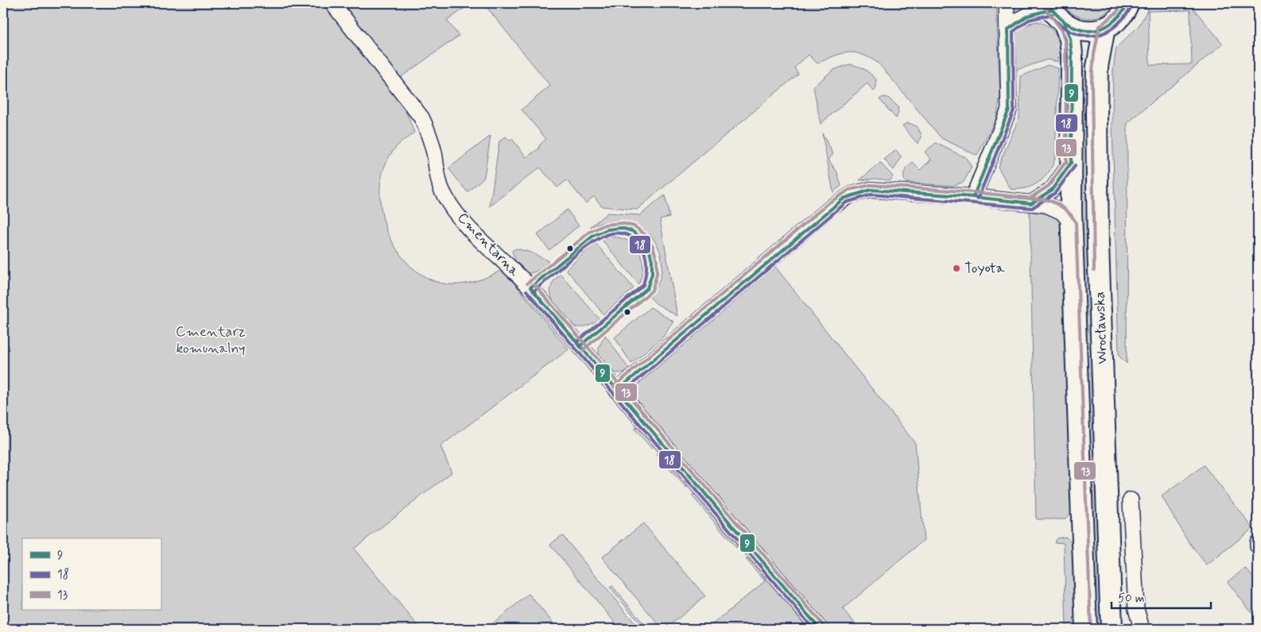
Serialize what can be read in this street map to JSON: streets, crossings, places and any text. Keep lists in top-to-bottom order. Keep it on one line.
{"streets":{"main road":["Wrocławska"],"street":["Cmentarna"]},"parks":["Cmentarz komunalny"],"places":["Toyota"],"lines":["transit line 9","transit line 13","transit line 18"],"legend":["9","18","13"],"scale_bar":"50 m"}
